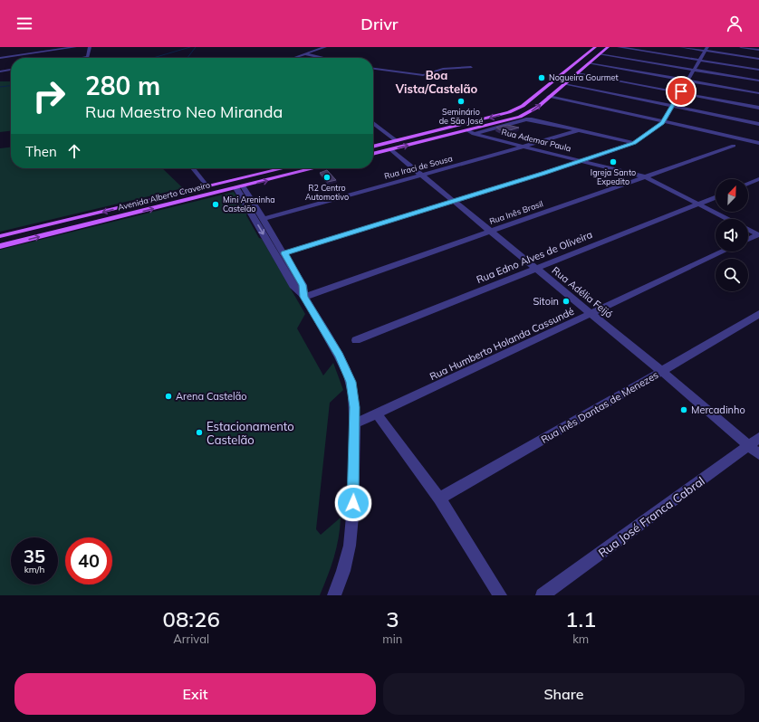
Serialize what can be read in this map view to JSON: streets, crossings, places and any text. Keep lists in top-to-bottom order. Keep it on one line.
{"streets":{"main road":["Avenida Alberto Craveiro"],"street":["Rua Ademar Paula","Rua Iraci de Sousa","Rua Inês Brasil","Rua Edno Alves de Oliveira","Rua Adélia Feijó","Rua Humberto Holanda Cassundé","Rua Inês Dantas de Menezes","Rua José Franca Cabral"]},"crossings":[["Rua Ademar Paula","Rua Iraci de Sousa"],["Rua Ademar Paula","Rua Inês Brasil"],["Rua Ademar Paula","Rua Edno Alves de Oliveira"],["Rua Iraci de Sousa","Rua Adélia Feijó"],["Rua Inês Brasil","Rua Adélia Feijó"],["Rua Edno Alves de Oliveira","Rua Adélia Feijó"],["Rua Adélia Feijó","Rua Humberto Holanda Cassundé"],["Rua Adélia Feijó","Rua Inês Dantas de Menezes"],["Rua Adélia Feijó","Rua José Franca Cabral"]],"districts":["Boa Vista/Castelão"],"places":["Nogueira Gourmet","Seminário de São José","Igreja Santo Expedito","R2 Centro Automotivo","Mini Areninha Castelão","Sitoin","Arena Castelão","Mercadinho","Estacionamento Castelão"],"north":"top right","page":{"header":"Drivr","turn":["280 m","Rua Maestro Neo Miranda"],"then":"Then","speed":"35 km/h","limit":"40","eta":["08:26","Arrival","3","min","1.1","km"],"buttons":["Exit","Share"]}}
